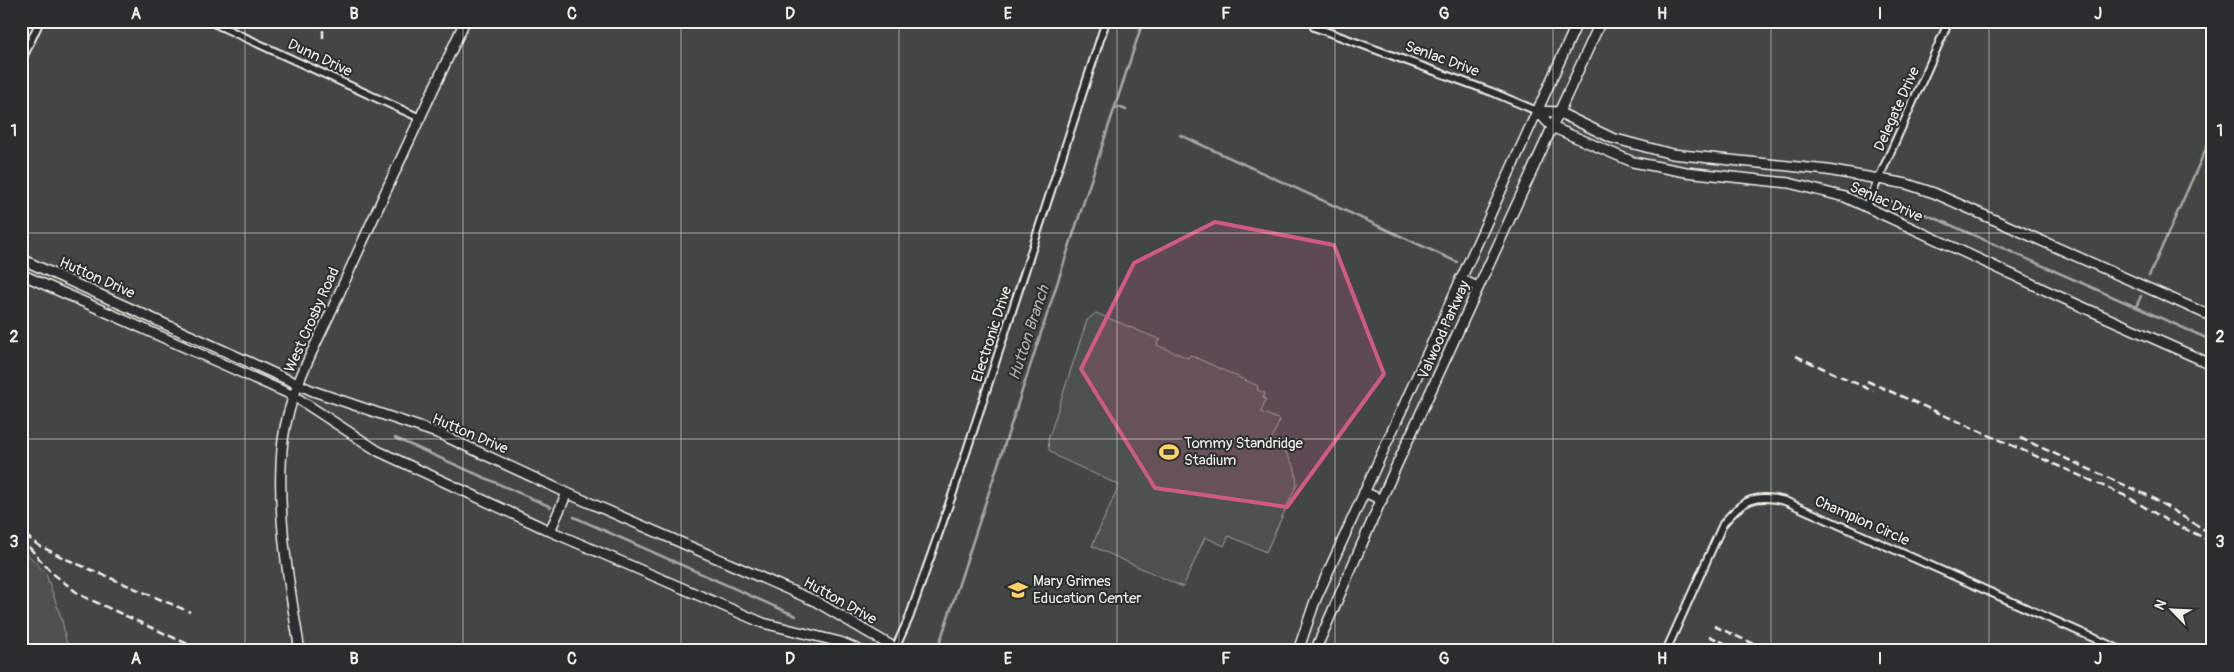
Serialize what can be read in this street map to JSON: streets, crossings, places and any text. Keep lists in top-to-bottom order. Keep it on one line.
{"streets":{"street":["Dunn Drive","Senlac Drive","Delegate Drive","Hutton Drive","West Crosby Road","Valwood Parkway","Electronic Drive","Champion Circle"]},"crossings":[["Dunn Drive","West Crosby Road"],["Senlac Drive","Delegate Drive"],["Senlac Drive","Valwood Parkway"],["Hutton Drive","West Crosby Road"],["Hutton Drive","Electronic Drive"]],"water":["Hutton Branch"],"places":{"sports":["Tommy Standridge Stadium"],"school or university":["Mary Grimes Education Center"]},"north":"top left","grid":{"columns":["A","B","C","D","E","F","G","H","I","J"],"rows":["1","2","3"]}}
